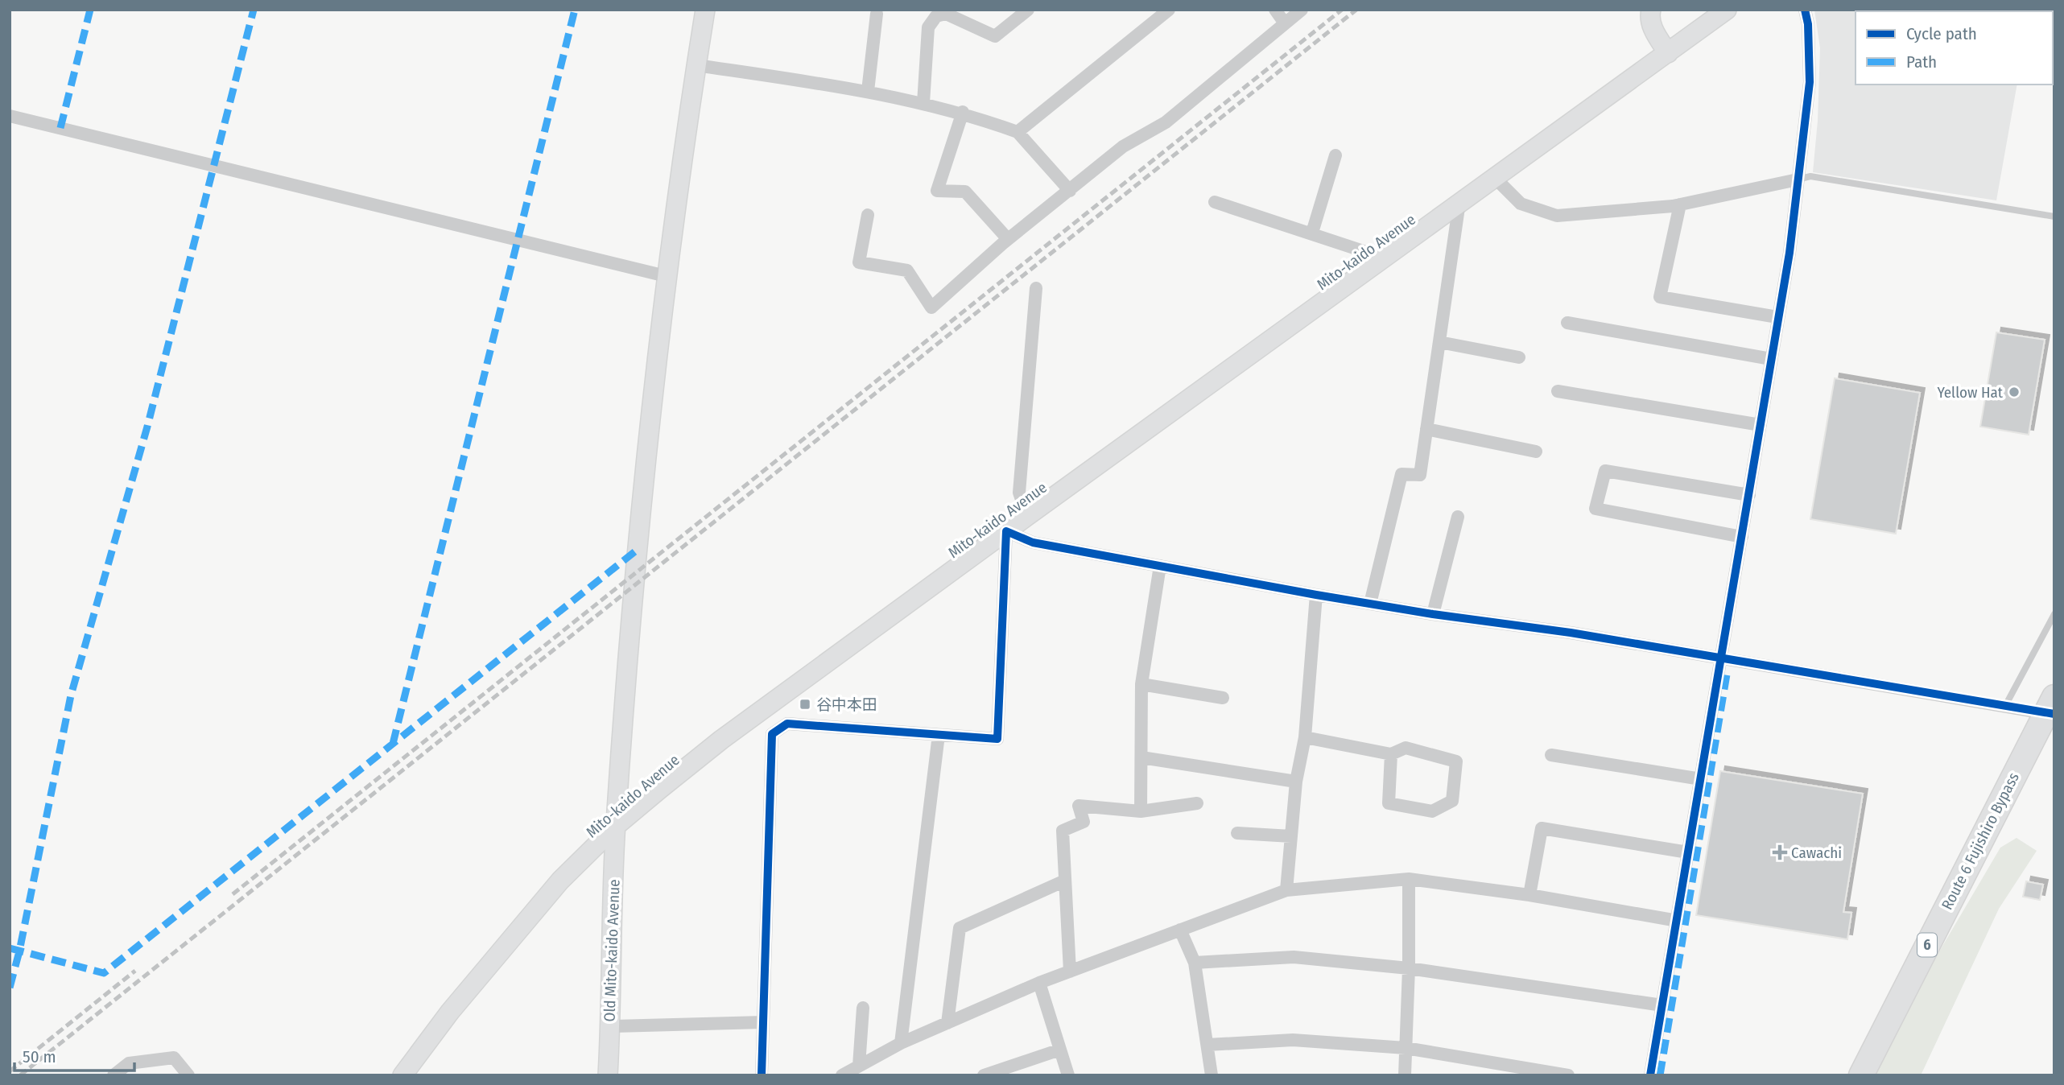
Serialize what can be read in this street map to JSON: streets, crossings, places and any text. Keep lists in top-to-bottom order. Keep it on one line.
{"streets":{"highway":["Route 6 Fujishiro Bypass","6"],"main road":["Mito-kaido Avenue","Old Mito-kaido Avenue"]},"crossings":[["Mito-kaido Avenue","Old Mito-kaido Avenue"]],"places":{"other":["Yellow Hat"],"transit":["谷中本田"],"health":["Cawachi"]},"legend":["Cycle path","Path"],"scale_bar":"50 m"}
